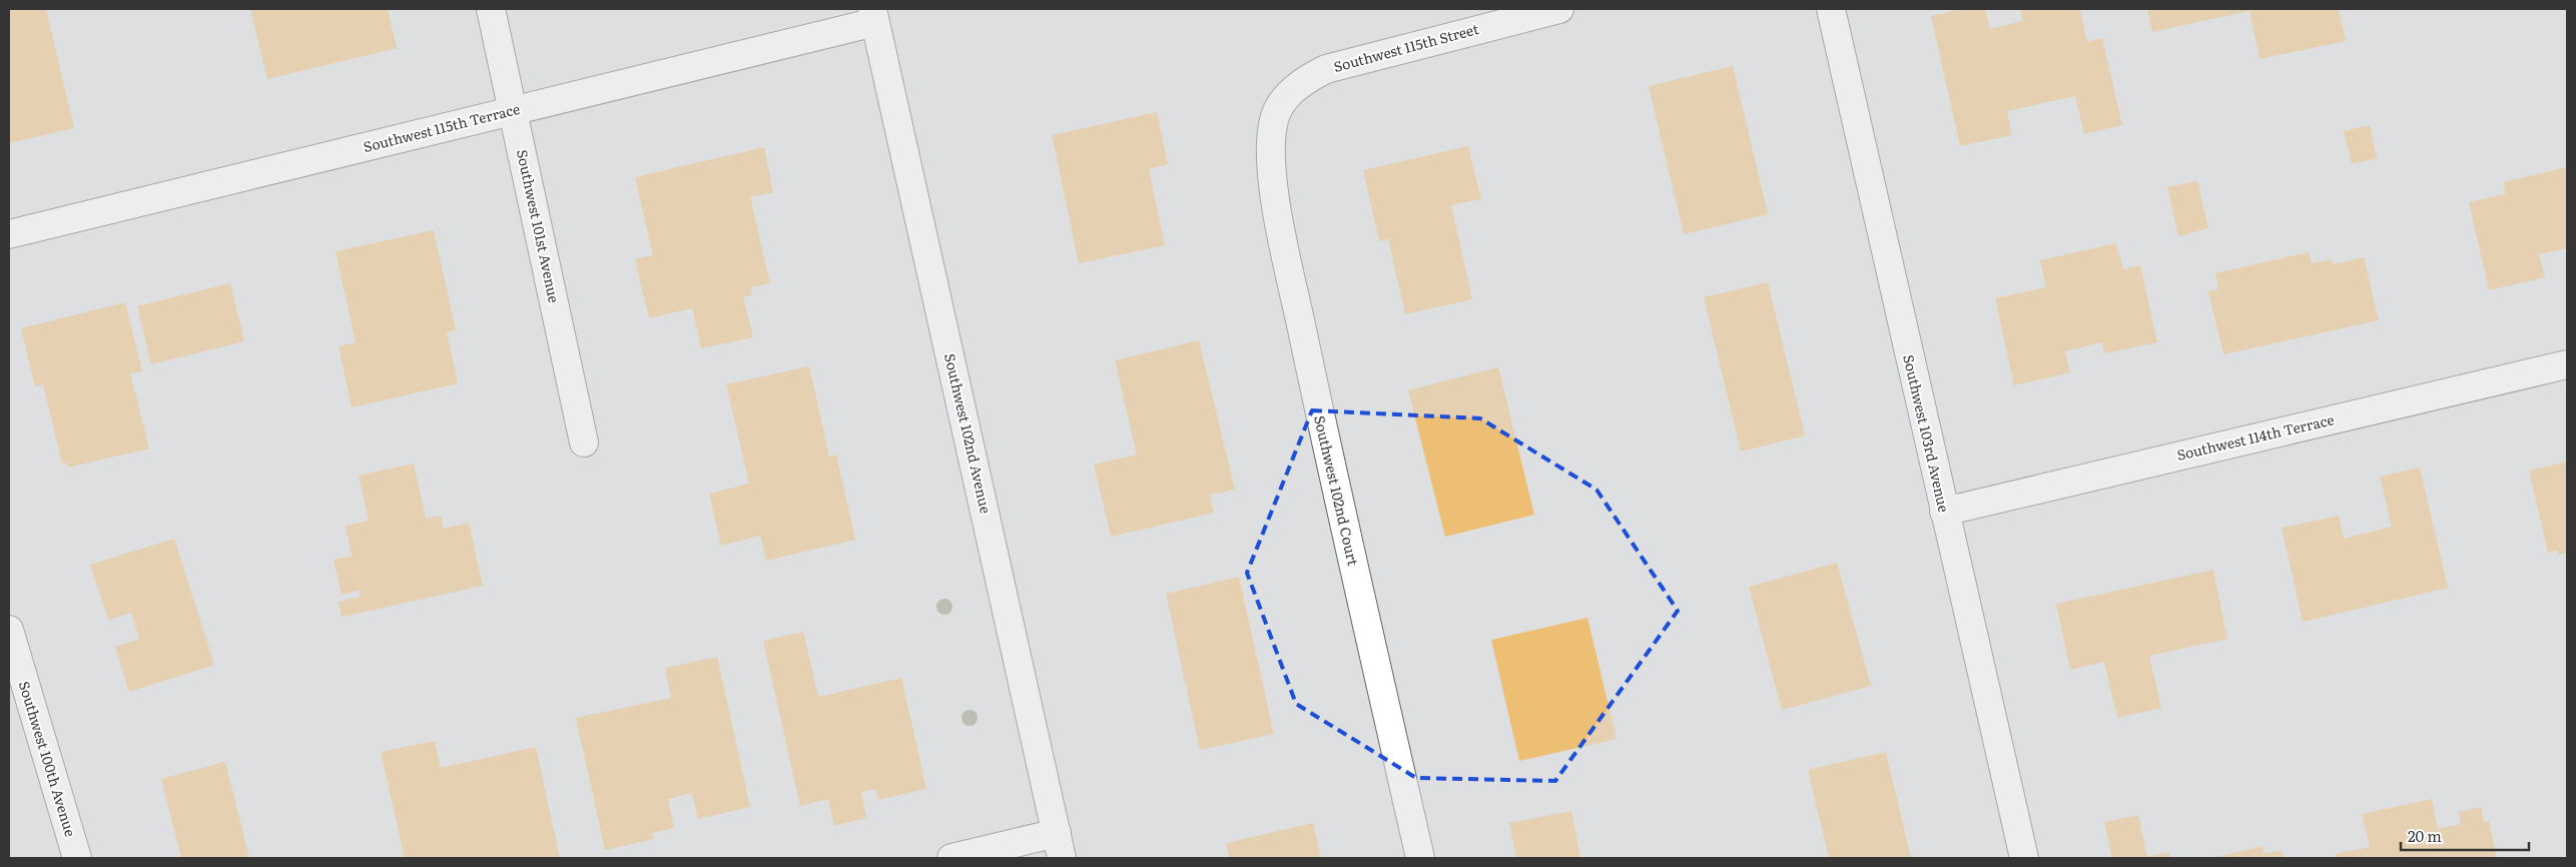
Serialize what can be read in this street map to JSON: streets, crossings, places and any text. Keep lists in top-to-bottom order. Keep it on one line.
{"streets":{"street":["Southwest 115th Street","Southwest 115th Terrace","Southwest 101st Avenue","Southwest 102nd Avenue","Southwest 103rd Avenue","Southwest 114th Terrace","Southwest 102nd Court","Southwest 100th Avenue"]},"crossings":[["Southwest 115th Street","Southwest 102nd Court"],["Southwest 115th Terrace","Southwest 101st Avenue"],["Southwest 115th Terrace","Southwest 102nd Avenue"],["Southwest 103rd Avenue","Southwest 114th Terrace"]],"scale_bar":"20 m"}
